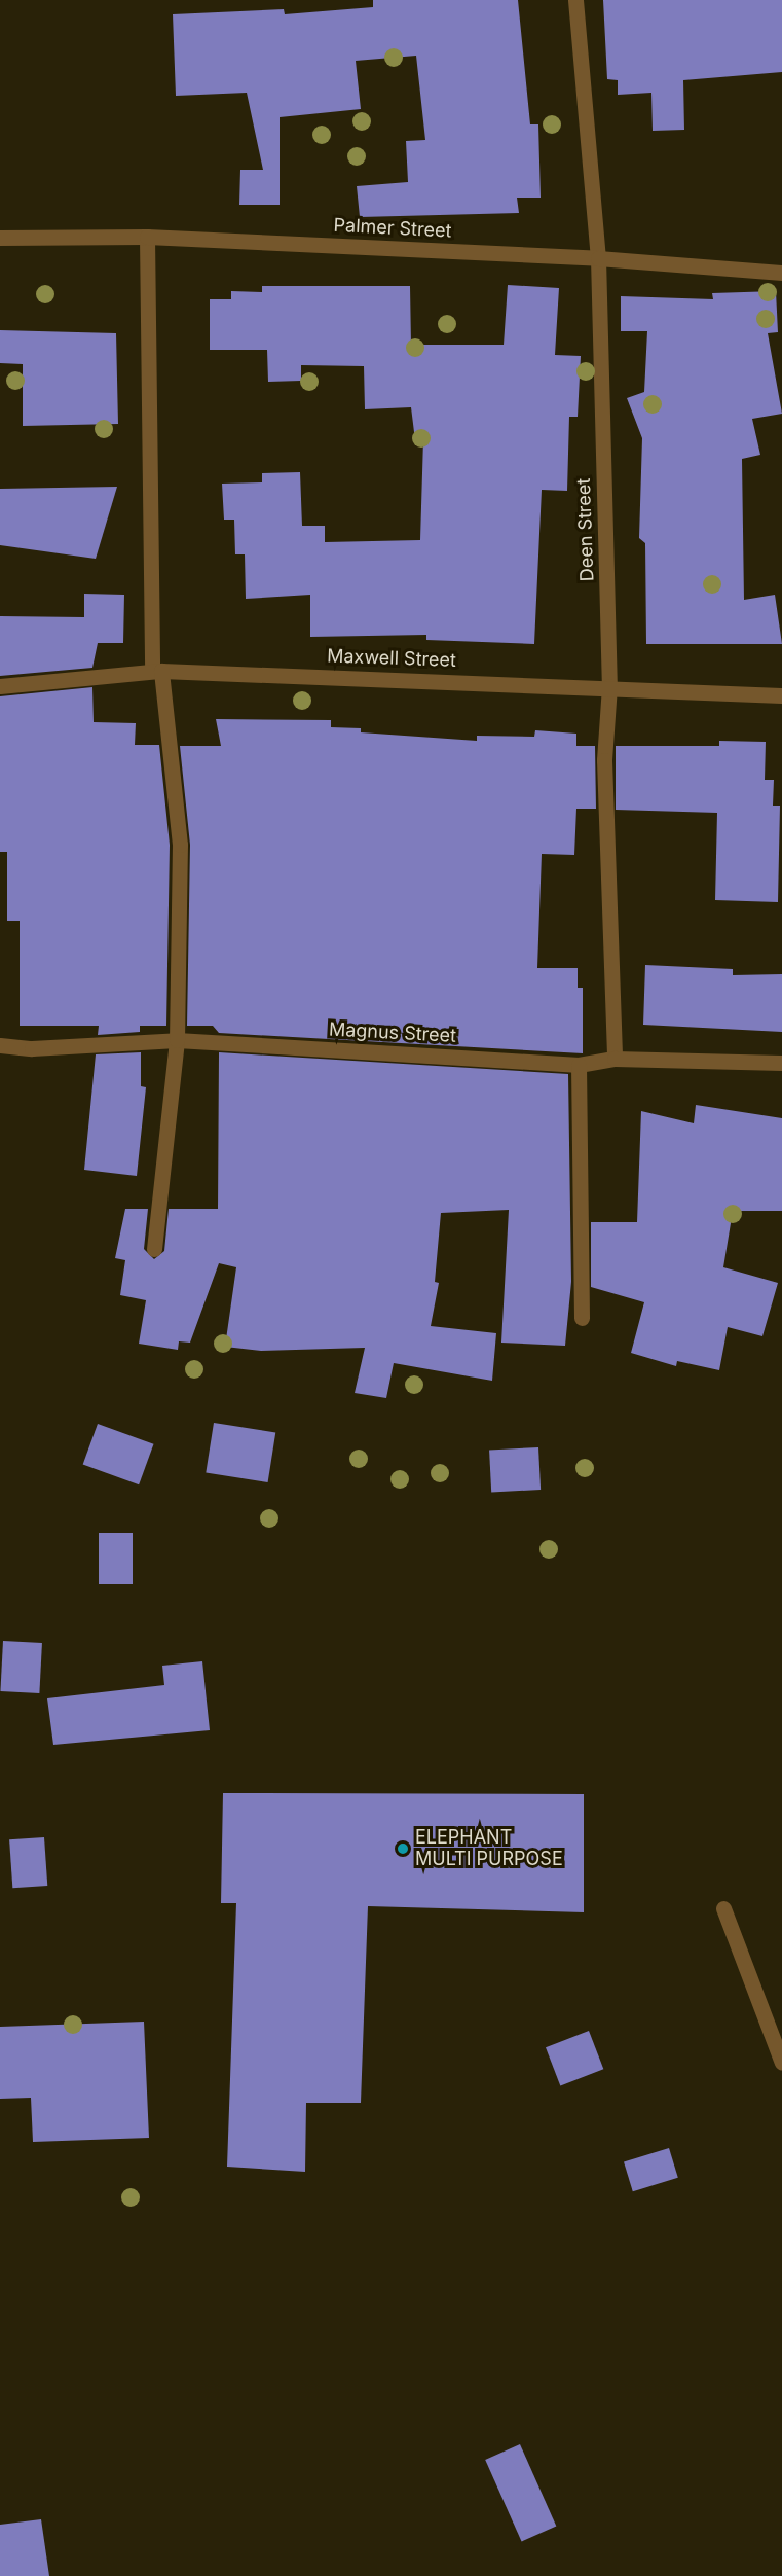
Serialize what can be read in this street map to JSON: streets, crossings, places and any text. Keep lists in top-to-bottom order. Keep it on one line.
{"streets":{"street":["Palmer Street","Deen Street","Maxwell Street","Magnus Street"]},"crossings":[["Palmer Street","Deen Street"],["Deen Street","Maxwell Street"],["Deen Street","Magnus Street"]],"places":["ELEPHANT MULTI PURPOSE"]}
